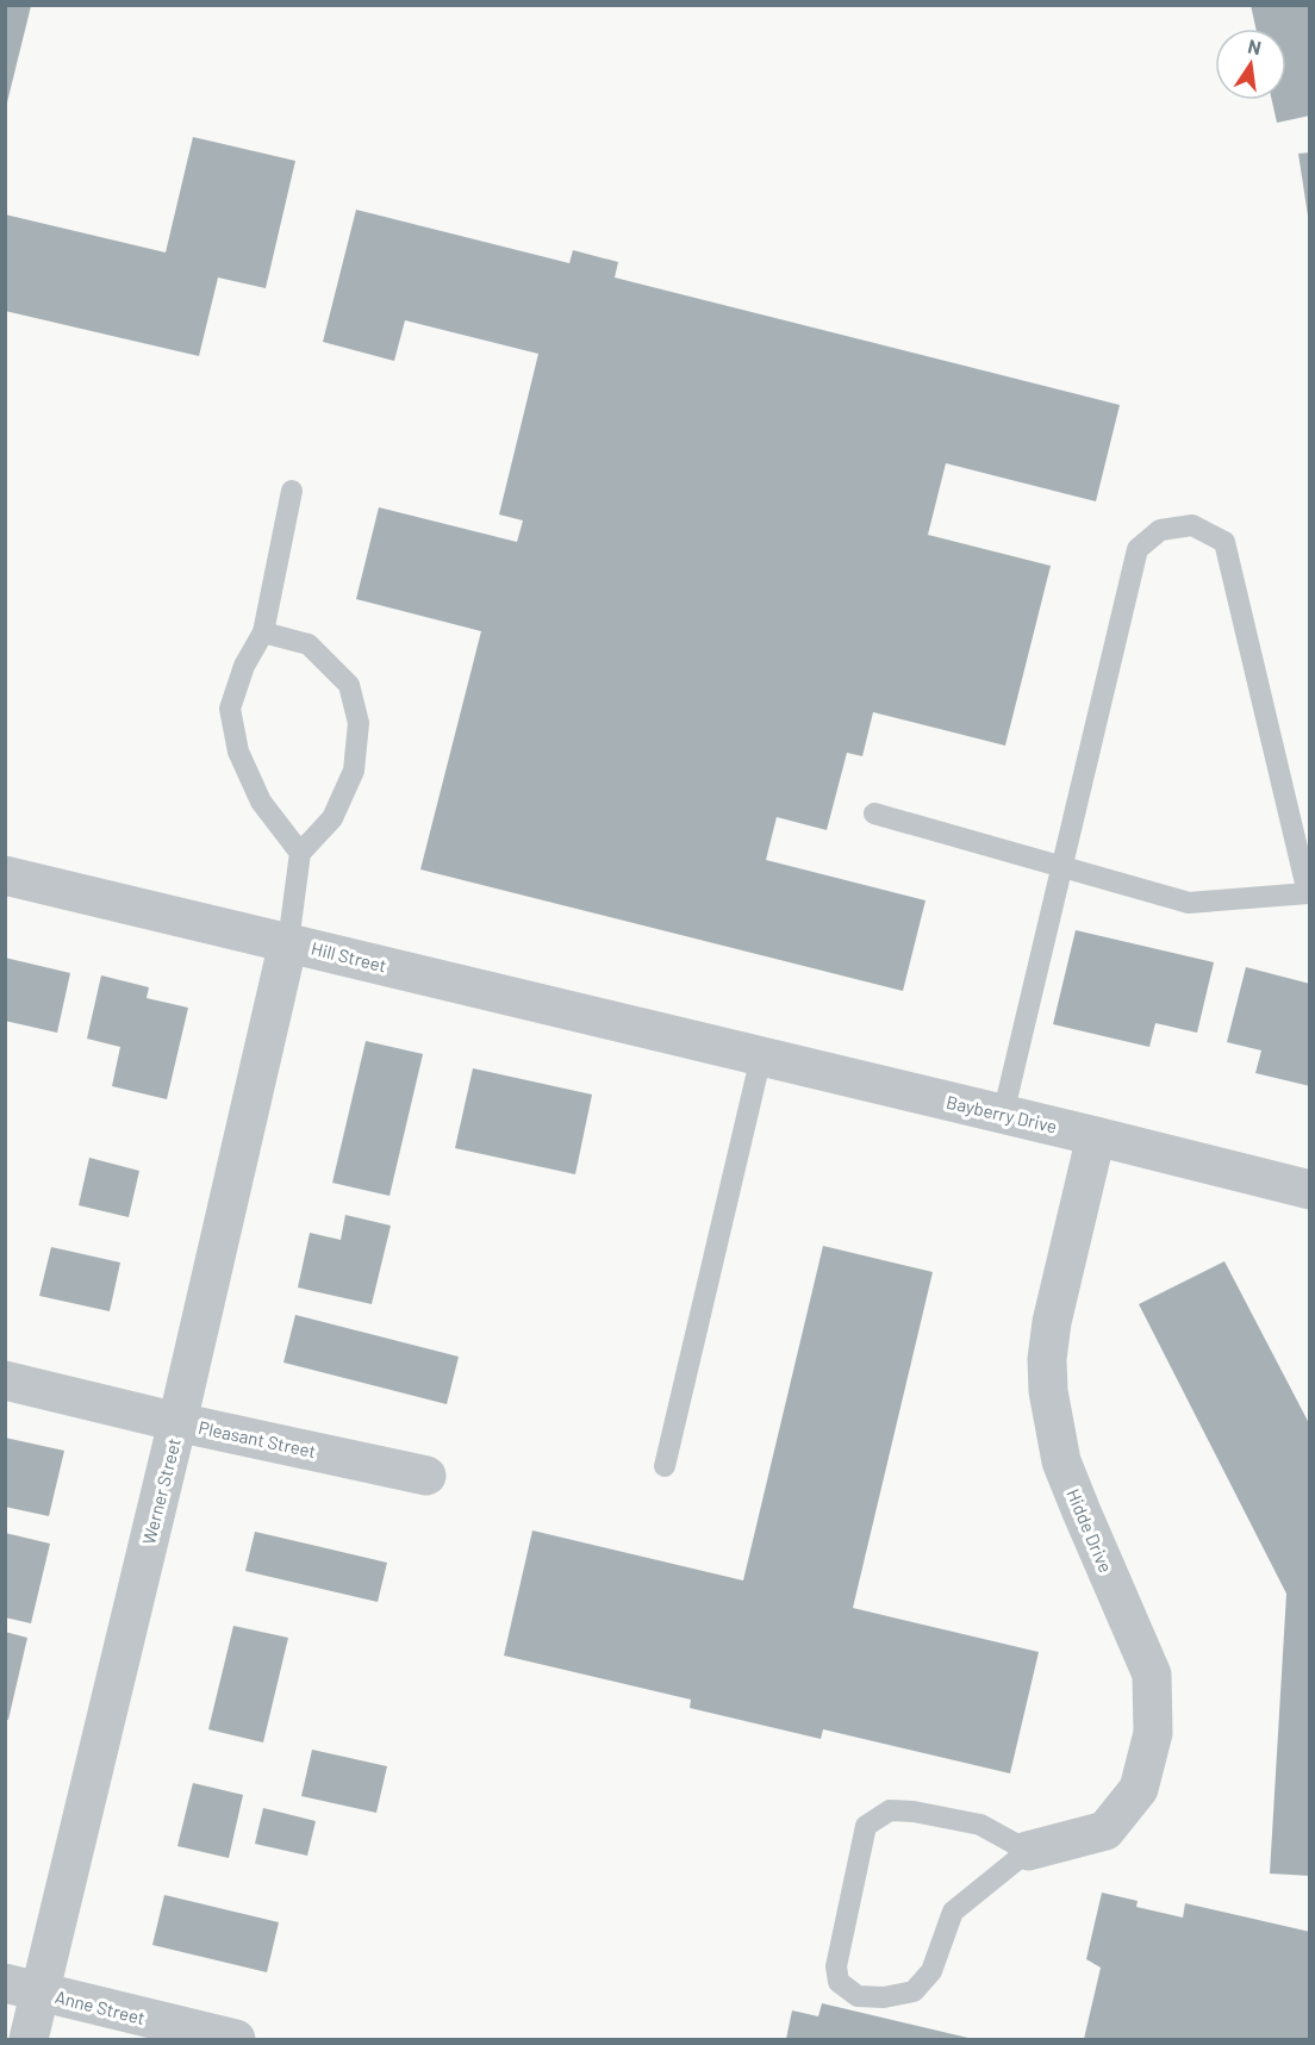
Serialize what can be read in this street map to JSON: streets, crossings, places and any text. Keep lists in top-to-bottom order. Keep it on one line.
{"streets":{"street":["Hill Street","Bayberry Drive","Pleasant Street","Werner Street","Hidde Drive","Anne Street"]},"crossings":[["Hill Street","Bayberry Drive"],["Hill Street","Werner Street"],["Bayberry Drive","Hidde Drive"],["Pleasant Street","Werner Street"],["Werner Street","Anne Street"]],"north":"top"}
